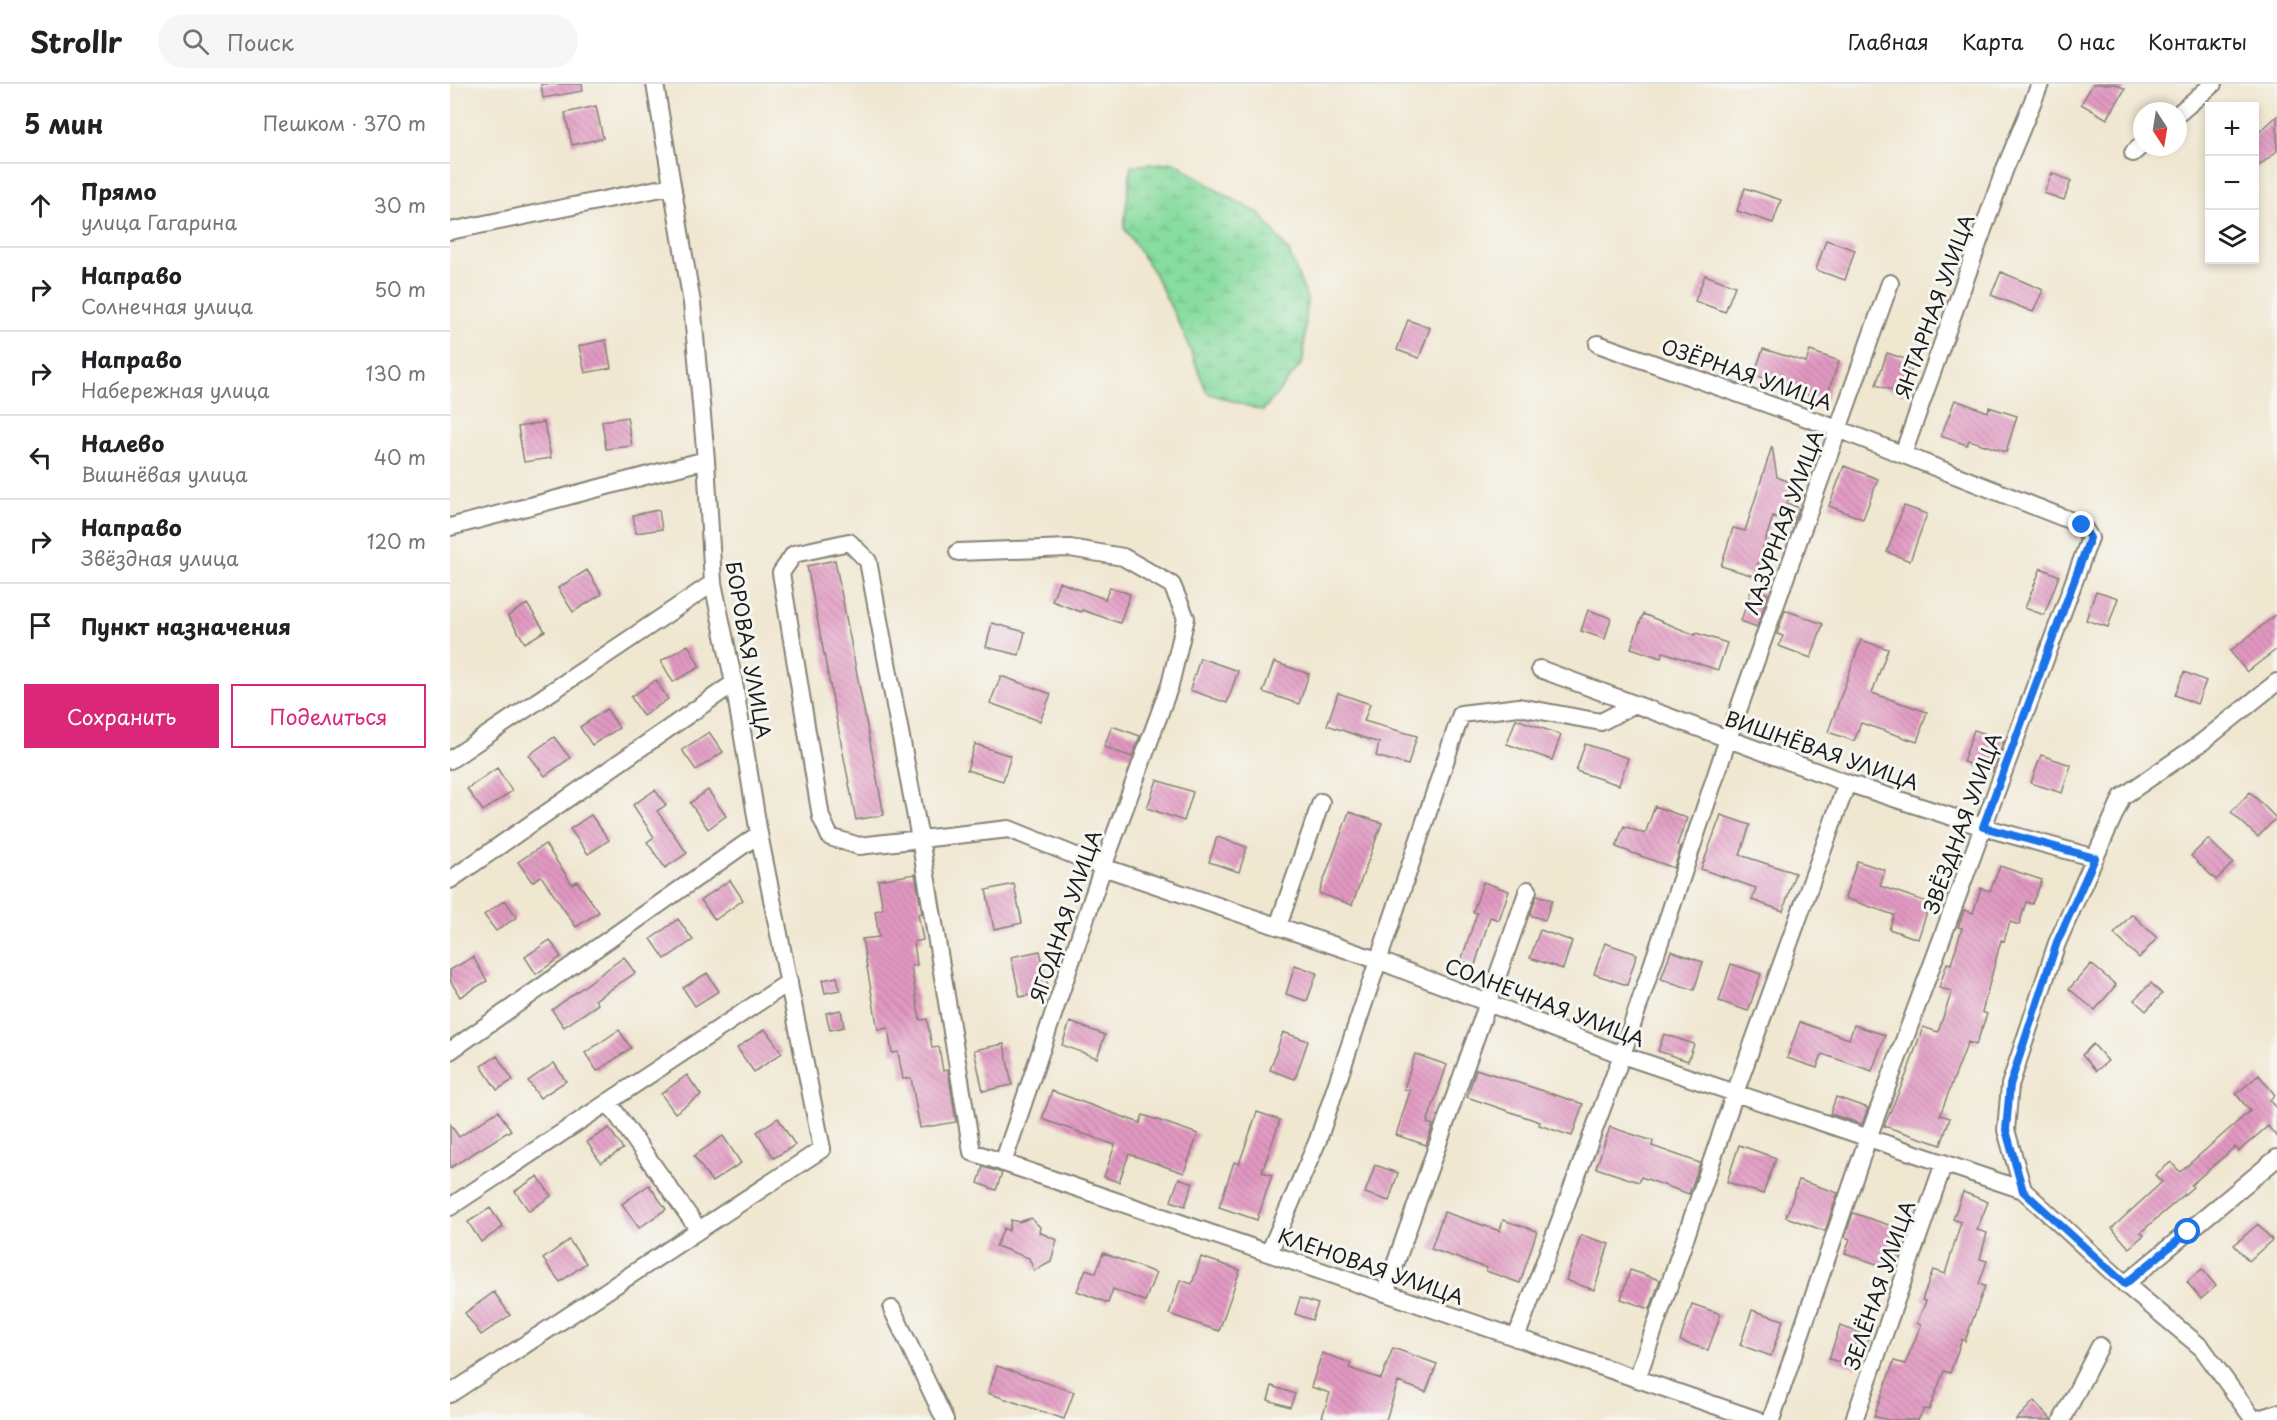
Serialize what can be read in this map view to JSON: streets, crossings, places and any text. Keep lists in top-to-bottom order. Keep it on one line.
{"streets":{"street":["ЯНТАРНАЯ УЛИЦА","ОЗЁРНАЯ УЛИЦА","ЛАЗУРНАЯ УЛИЦА","БОРОВАЯ УЛИЦА","ВИШНЁВАЯ УЛИЦА","ЗВЁЗДНАЯ УЛИЦА","ЯГОДНАЯ УЛИЦА","СОЛНЕЧНАЯ УЛИЦА","КЛЕНОВАЯ УЛИЦА","ЗЕЛЁНАЯ УЛИЦА"]},"crossings":[["ЯНТАРНАЯ УЛИЦА","ЛАЗУРНАЯ УЛИЦА"],["ОЗЁРНАЯ УЛИЦА","ЛАЗУРНАЯ УЛИЦА"],["ЛАЗУРНАЯ УЛИЦА","ВИШНЁВАЯ УЛИЦА"],["ЛАЗУРНАЯ УЛИЦА","ЗВЁЗДНАЯ УЛИЦА"],["ЛАЗУРНАЯ УЛИЦА","СОЛНЕЧНАЯ УЛИЦА"],["ЛАЗУРНАЯ УЛИЦА","КЛЕНОВАЯ УЛИЦА"],["ВИШНЁВАЯ УЛИЦА","ЗВЁЗДНАЯ УЛИЦА"],["ЗВЁЗДНАЯ УЛИЦА","СОЛНЕЧНАЯ УЛИЦА"],["ЯГОДНАЯ УЛИЦА","СОЛНЕЧНАЯ УЛИЦА"],["ЯГОДНАЯ УЛИЦА","КЛЕНОВАЯ УЛИЦА"],["СОЛНЕЧНАЯ УЛИЦА","КЛЕНОВАЯ УЛИЦА"],["СОЛНЕЧНАЯ УЛИЦА","ЗЕЛЁНАЯ УЛИЦА"]],"north":"bottom","page":{"header":"Strollr","search":"Поиск","nav":["Главная","Карта","О нас","Контакты"],"heading":["5 мин","Пешком · 370 m"],"map_buttons":["+","−"],"list":[["Прямо","улица Гагарина","30 m"],["Направо","Солнечная улица","50 m"],["Направо","Набережная улица","130 m"],["Налево","Вишнёвая улица","40 m"],["Направо","Звёздная улица","120 m"],"Пункт назначения"],"buttons":["Сохранить","Поделиться"]}}
